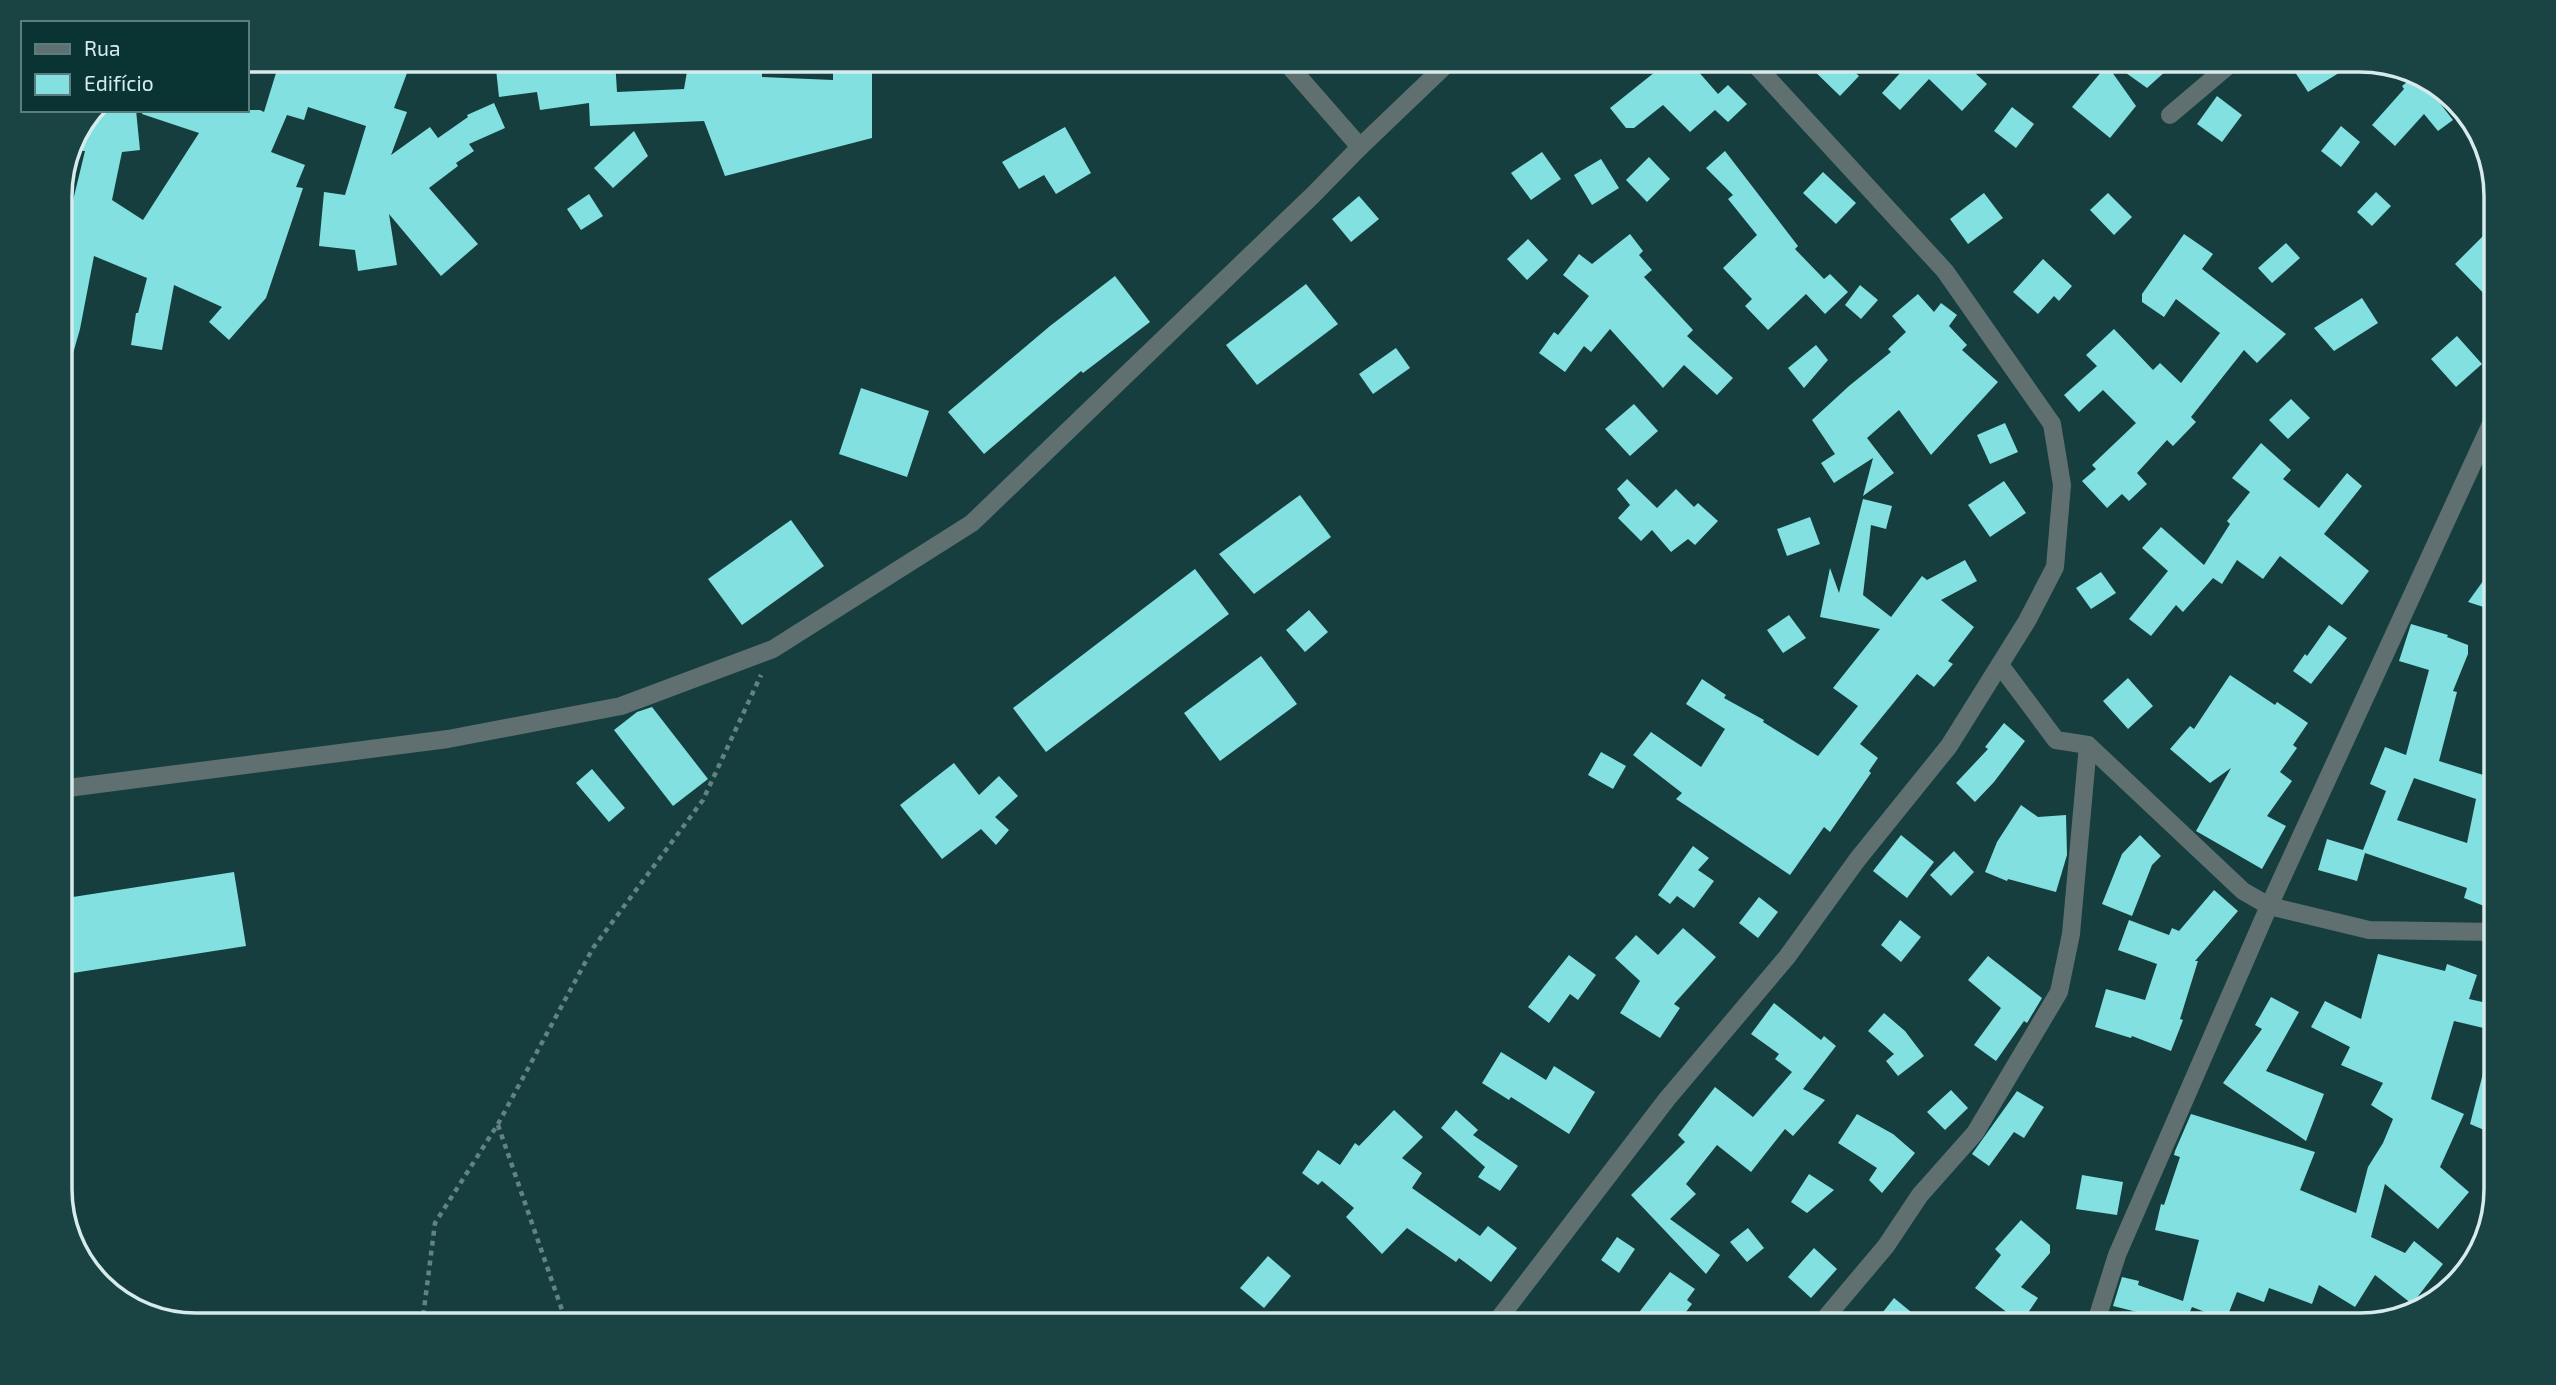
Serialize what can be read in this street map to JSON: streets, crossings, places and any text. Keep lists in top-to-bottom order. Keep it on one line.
{"legend":["Rua","Edifício"]}
